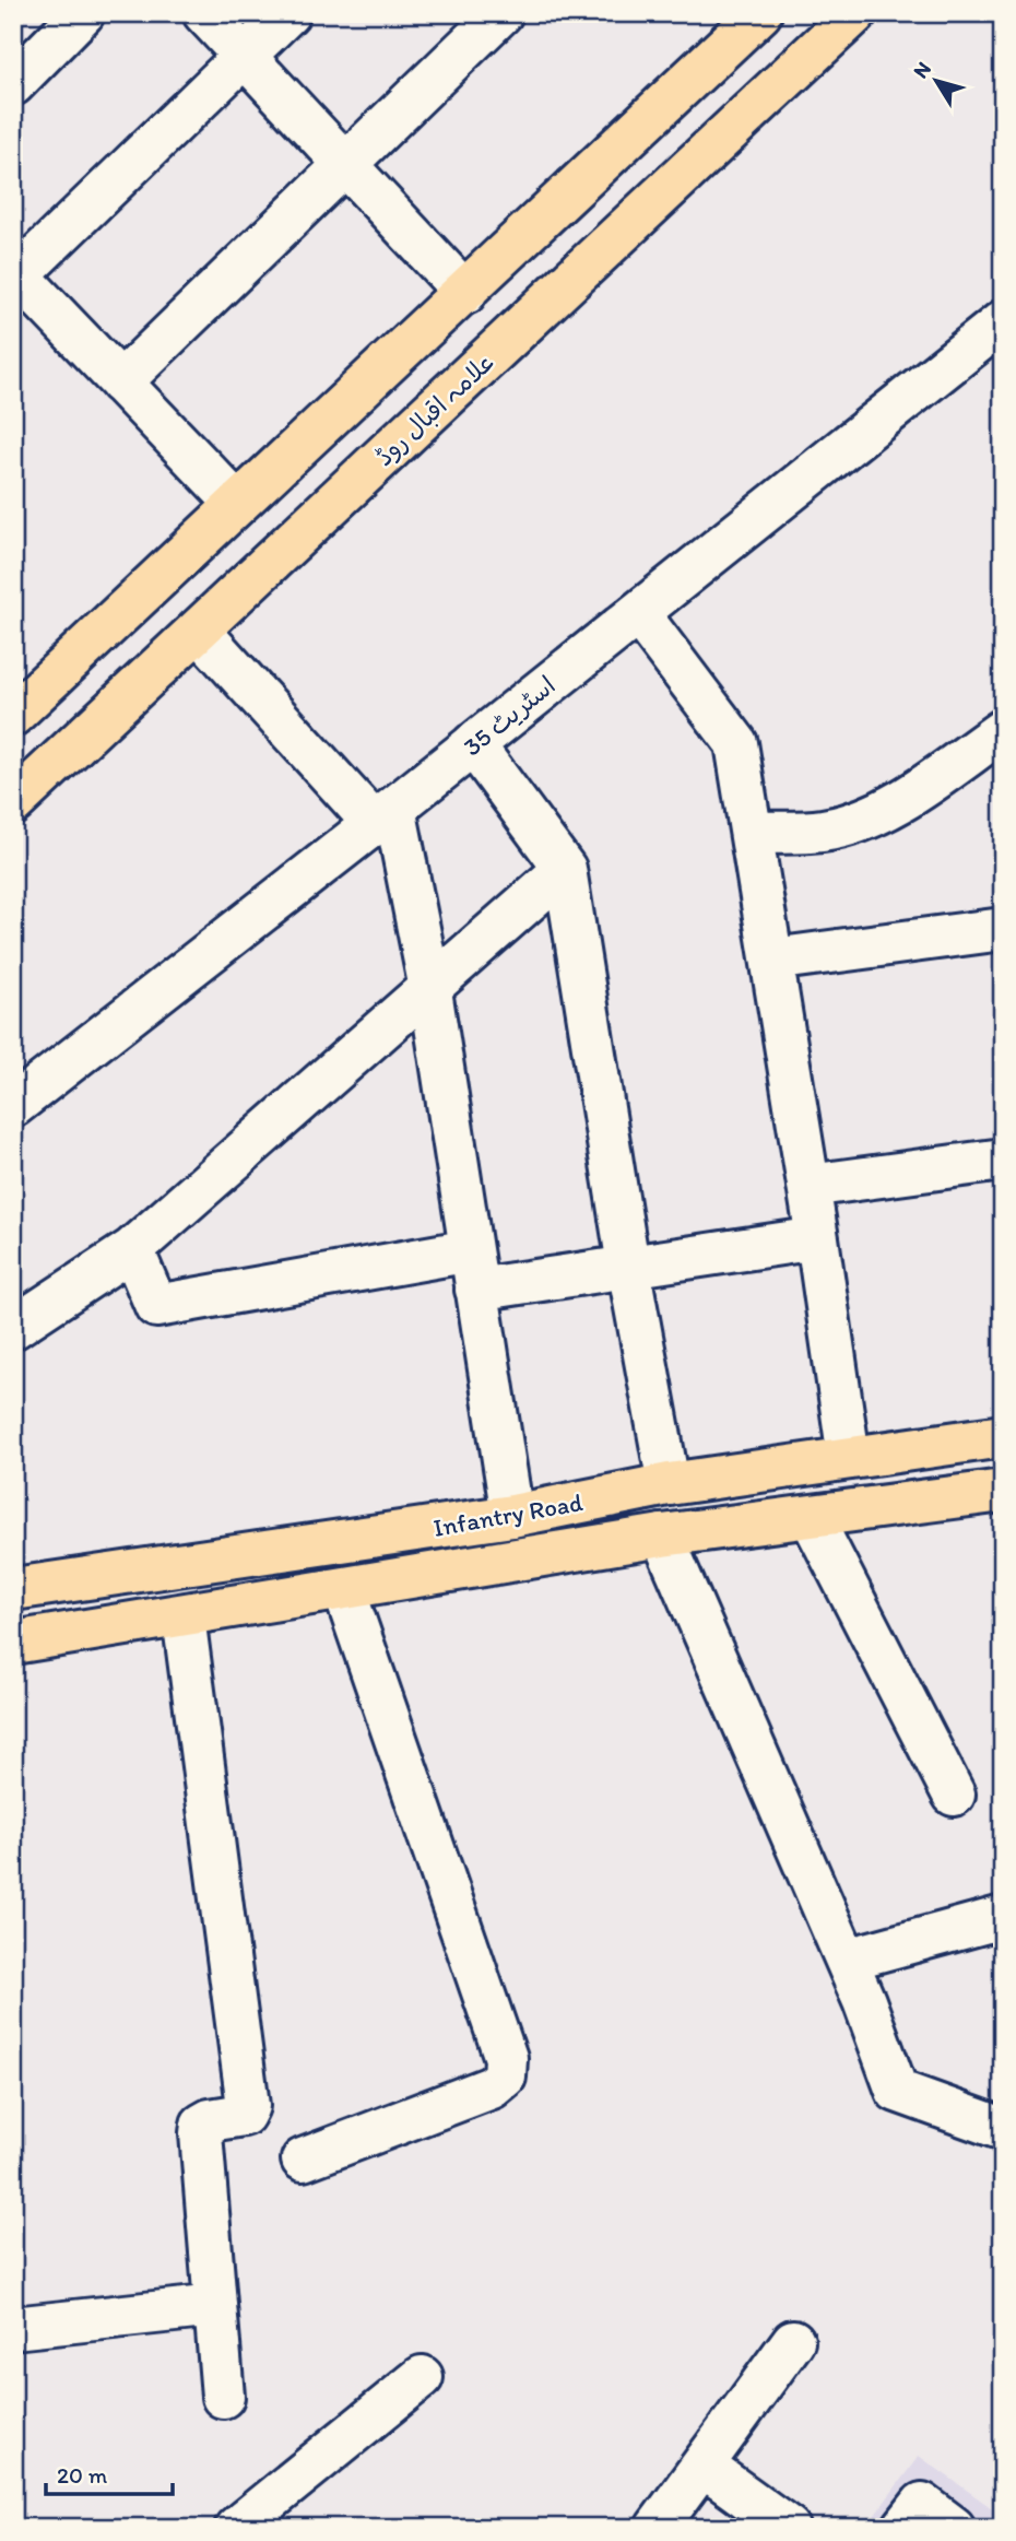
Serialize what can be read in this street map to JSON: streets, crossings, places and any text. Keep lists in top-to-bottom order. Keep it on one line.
{"streets":{"main road":["علامہ اقبال روڈ","Infantry Road"],"street":["اسٹریٹ 35"]},"scale_bar":"20 m","north":"top left"}
